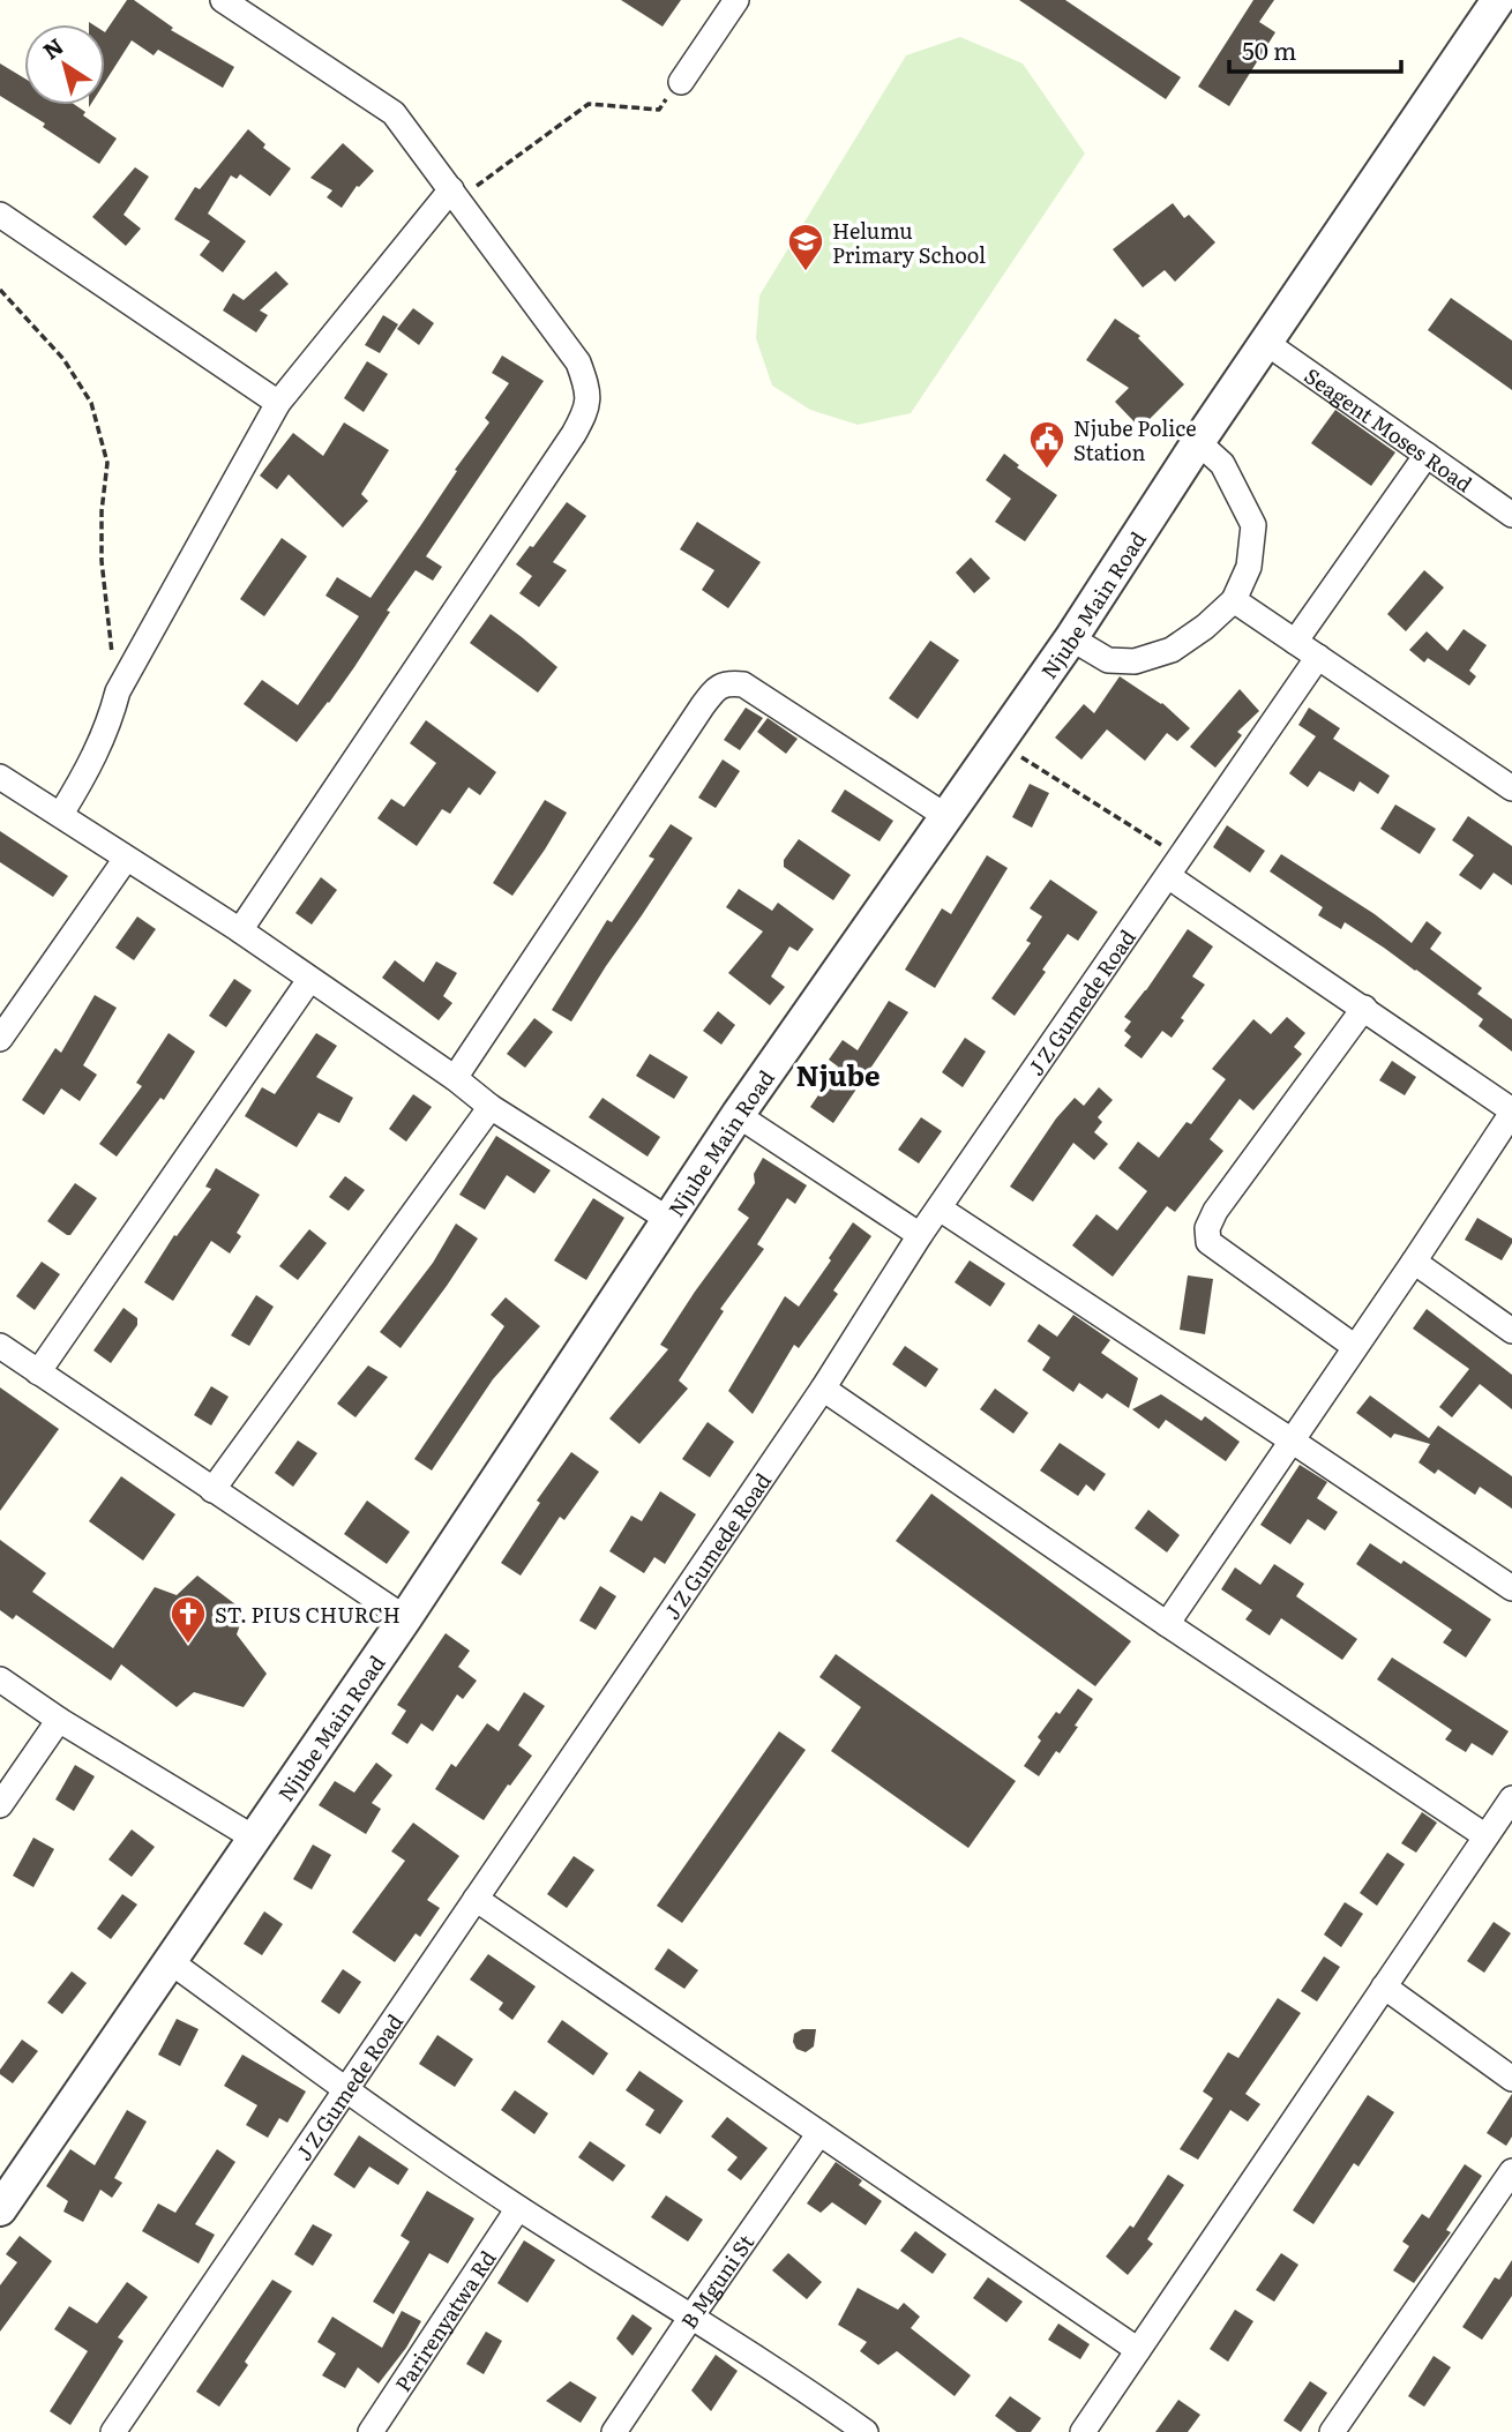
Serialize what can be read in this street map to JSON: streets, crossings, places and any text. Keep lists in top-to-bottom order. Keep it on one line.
{"streets":{"street":["Seagent Moses Road","Njube Main Road","J Z Gumede Road","B Mguni St","Parirenyatwa Rd"]},"crossings":[["Seagent Moses Road","Njube Main Road"]],"districts":["Njube"],"places":{"school or university":["Helumu Primary School"],"public building":["Njube Police Station"],"church":["ST. PIUS CHURCH"]},"scale_bar":"50 m","north":"top left"}
